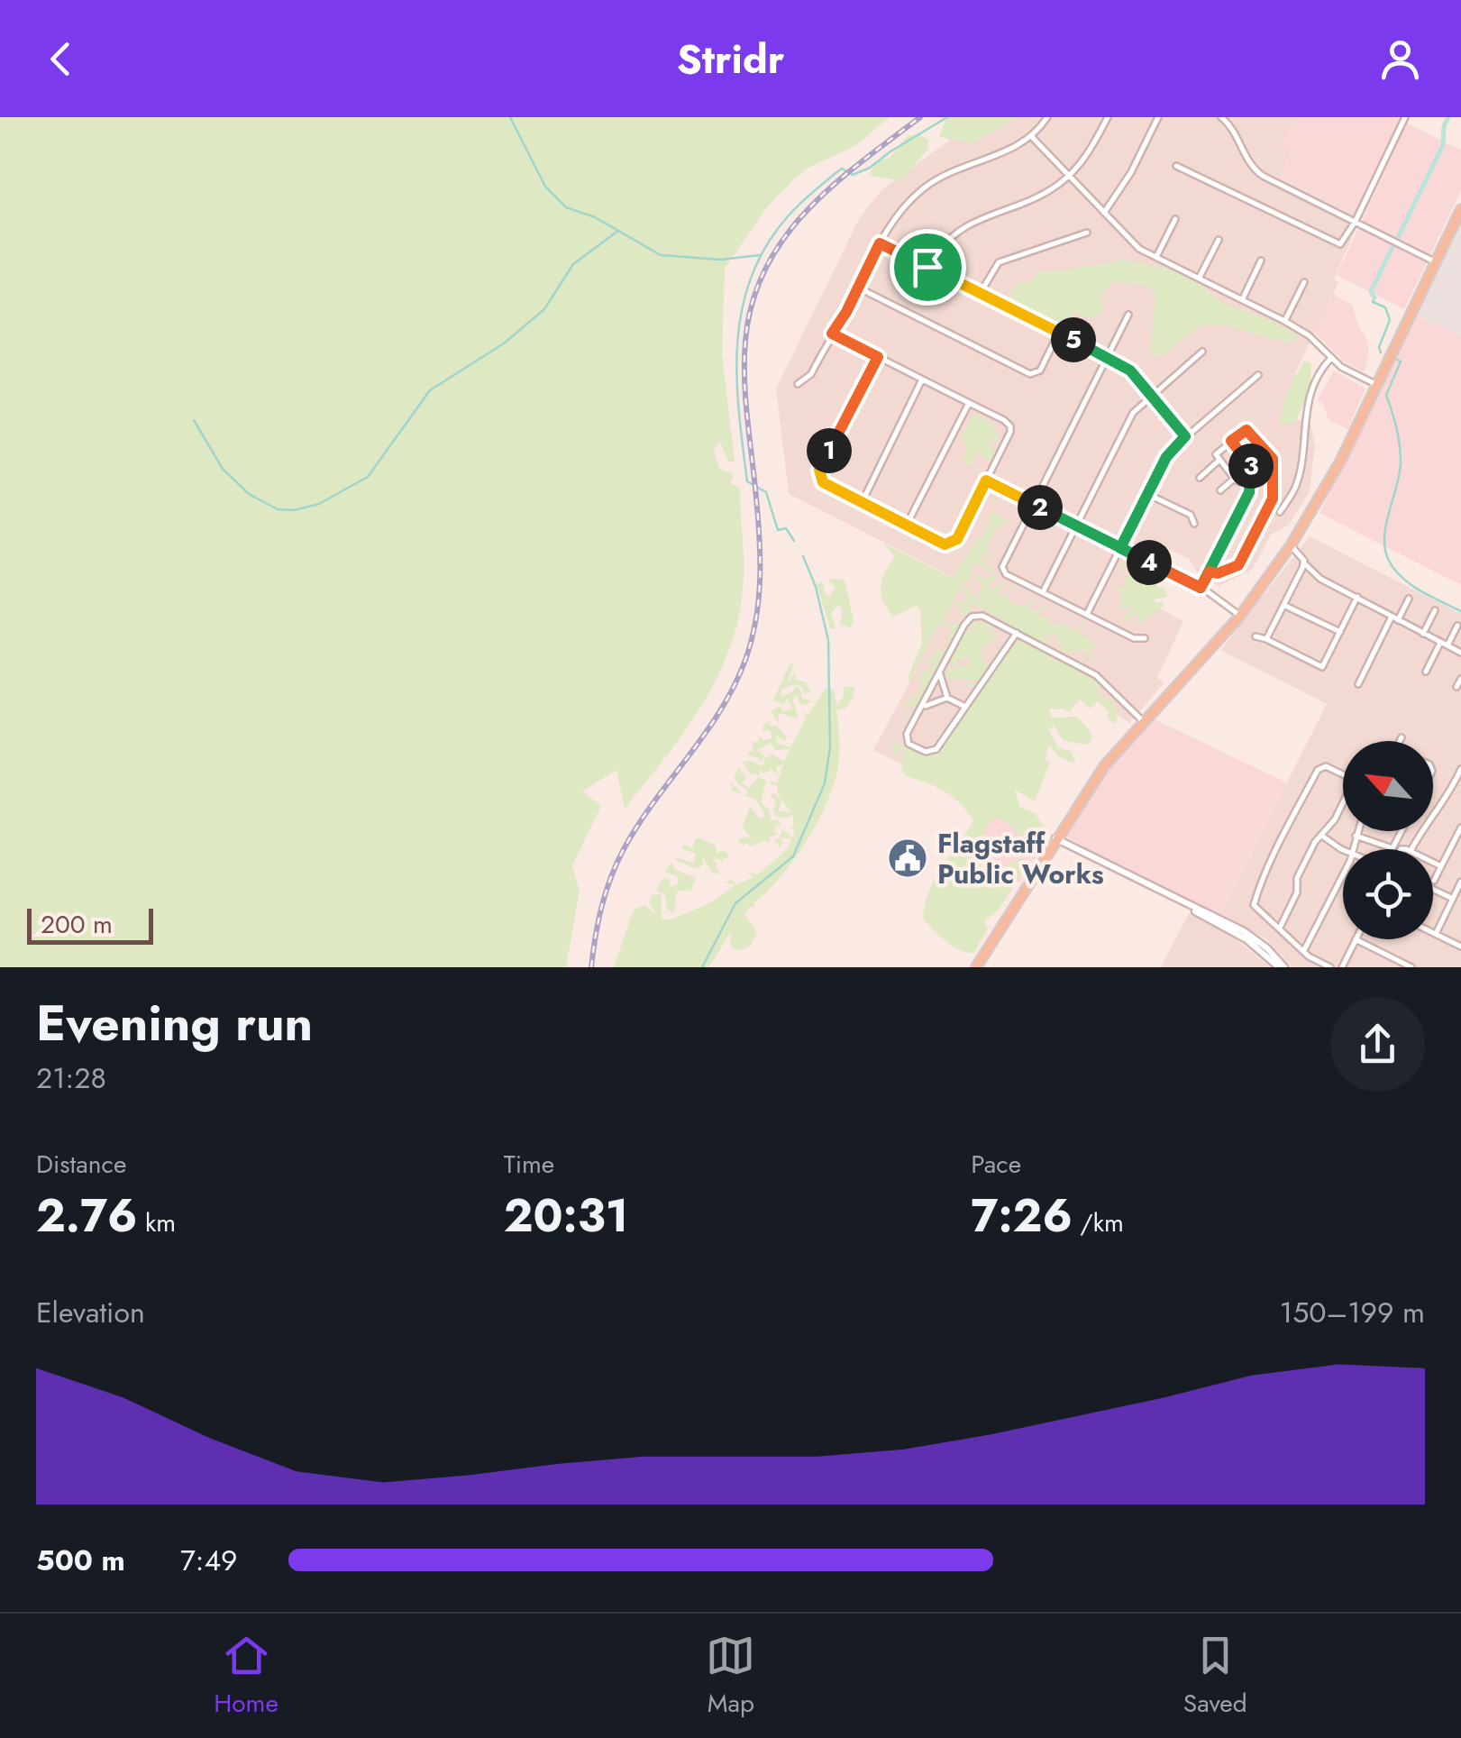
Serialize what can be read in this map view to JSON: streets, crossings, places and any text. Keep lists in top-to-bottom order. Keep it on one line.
{"places":{"public building":["Flagstaff Public Works"]},"scale_bar":"200 m","north":"top left","page":{"header":"Stridr","pins":["5","1","3","2","4"],"scale":"200 m","heading":["Evening run","21:28"],"stats":[["Distance","2.76 km"],["Time","20:31"],["Pace","7:26 /km"]],"chart":["Elevation","150–199 m"],"list":[{"name":"500 m","note":"7:49"}],"tabs":["Home","Map","Saved"]}}
